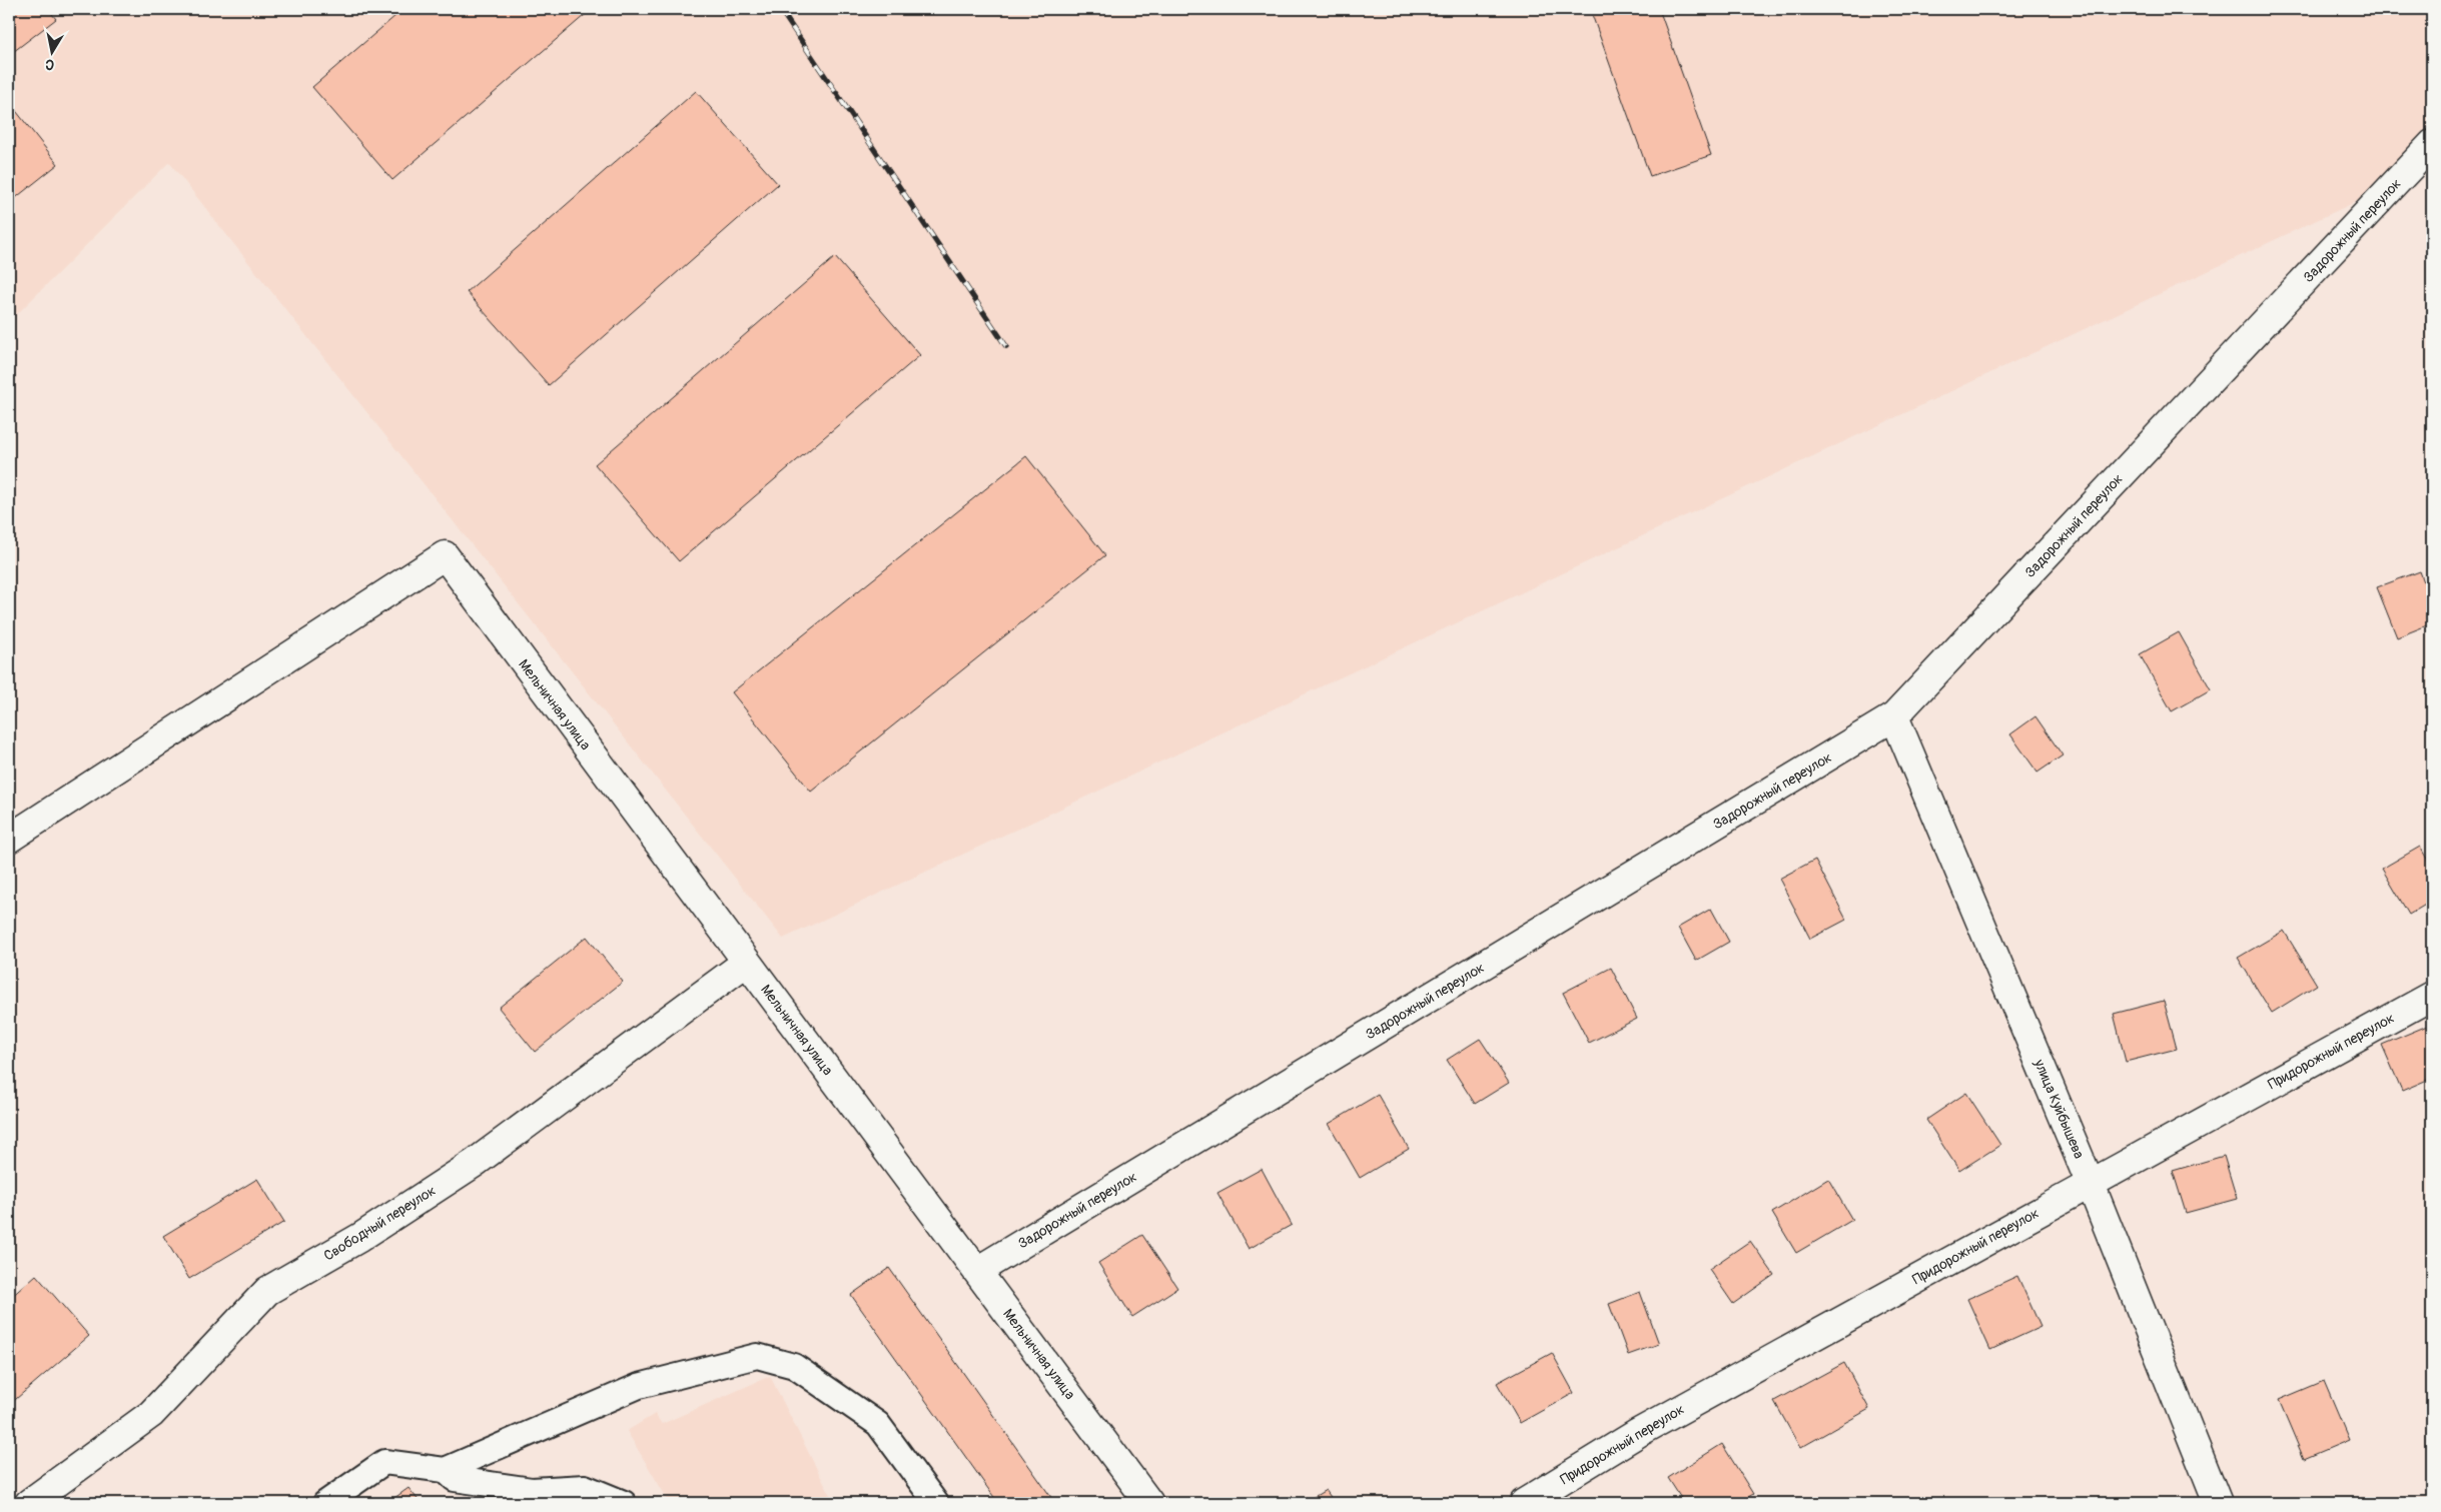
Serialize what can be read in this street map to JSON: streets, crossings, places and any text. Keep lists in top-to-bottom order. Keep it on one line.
{"streets":{"street":["Задорожный переулок","Мельничная улица","Придорожный переулок","улица Куйбышева","Свободный переулок"]},"crossings":[["Задорожный переулок","Мельничная улица"],["Задорожный переулок","улица Куйбышева"],["Мельничная улица","Свободный переулок"],["Придорожный переулок","улица Куйбышева"]],"north":"bottom"}
